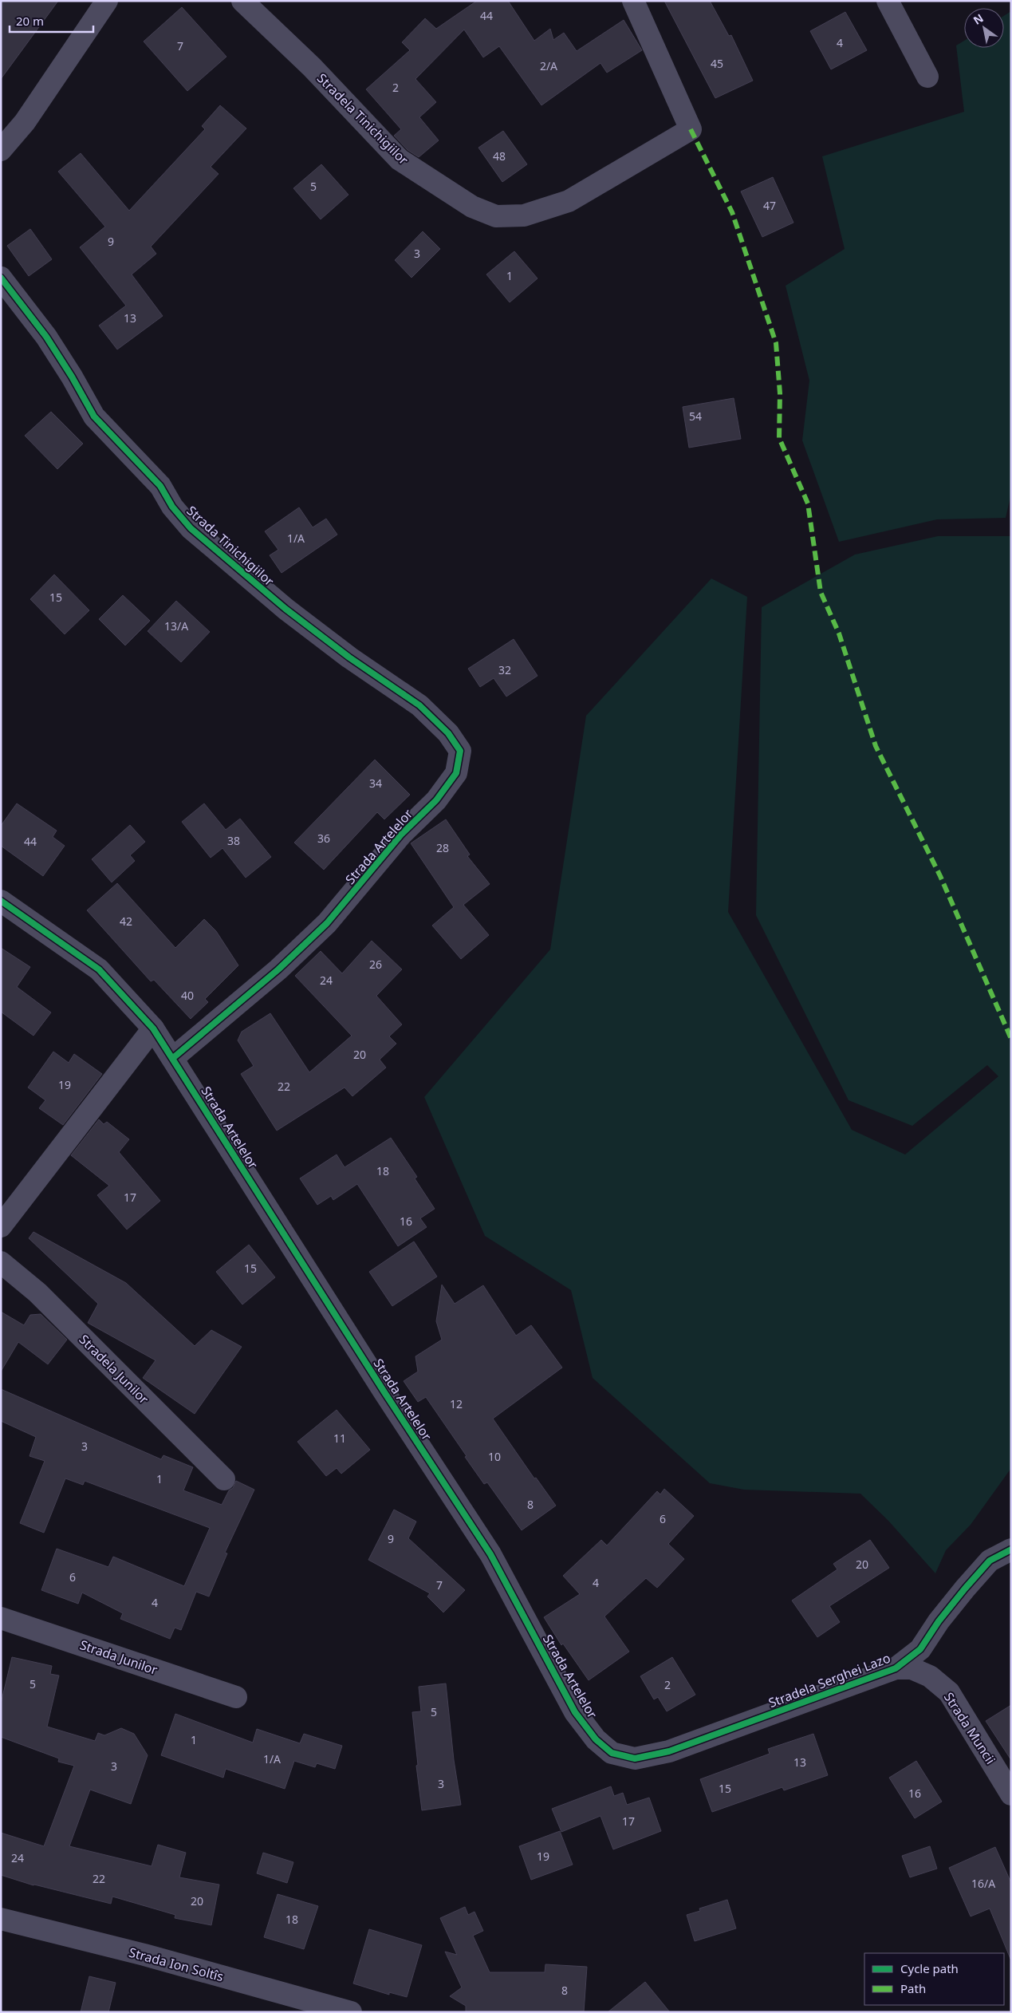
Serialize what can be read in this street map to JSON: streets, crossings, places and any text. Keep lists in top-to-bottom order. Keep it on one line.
{"streets":{"street":["Stradela Tinichigiilor","Strada Tinichigiilor","Strada Artelelor","Stradela Junilor","Strada Junilor","Stradela Serghei Lazo","Strada Muncii","Strada Ion Soltîs"]},"crossings":[["Strada Tinichigiilor","Strada Artelelor"],["Strada Artelelor","Stradela Serghei Lazo"],["Stradela Serghei Lazo","Strada Muncii"]],"house_numbers":["44","4","7","45","2/A","2","48","5","47","9","3","1","13","54","1/A","15","13/A","32","34","36","38","44","28","42","26","24","40","20","19","22","18","17","16","15","12","11","3","10","1","8","6","9","20","6","4","7","4","5","2","5","1","1/A","13","3","3","15","16","17","19","24","22","16/A","20","18","8"],"legend":["Cycle path","Path"],"scale_bar":"20 m","north":"top left"}
